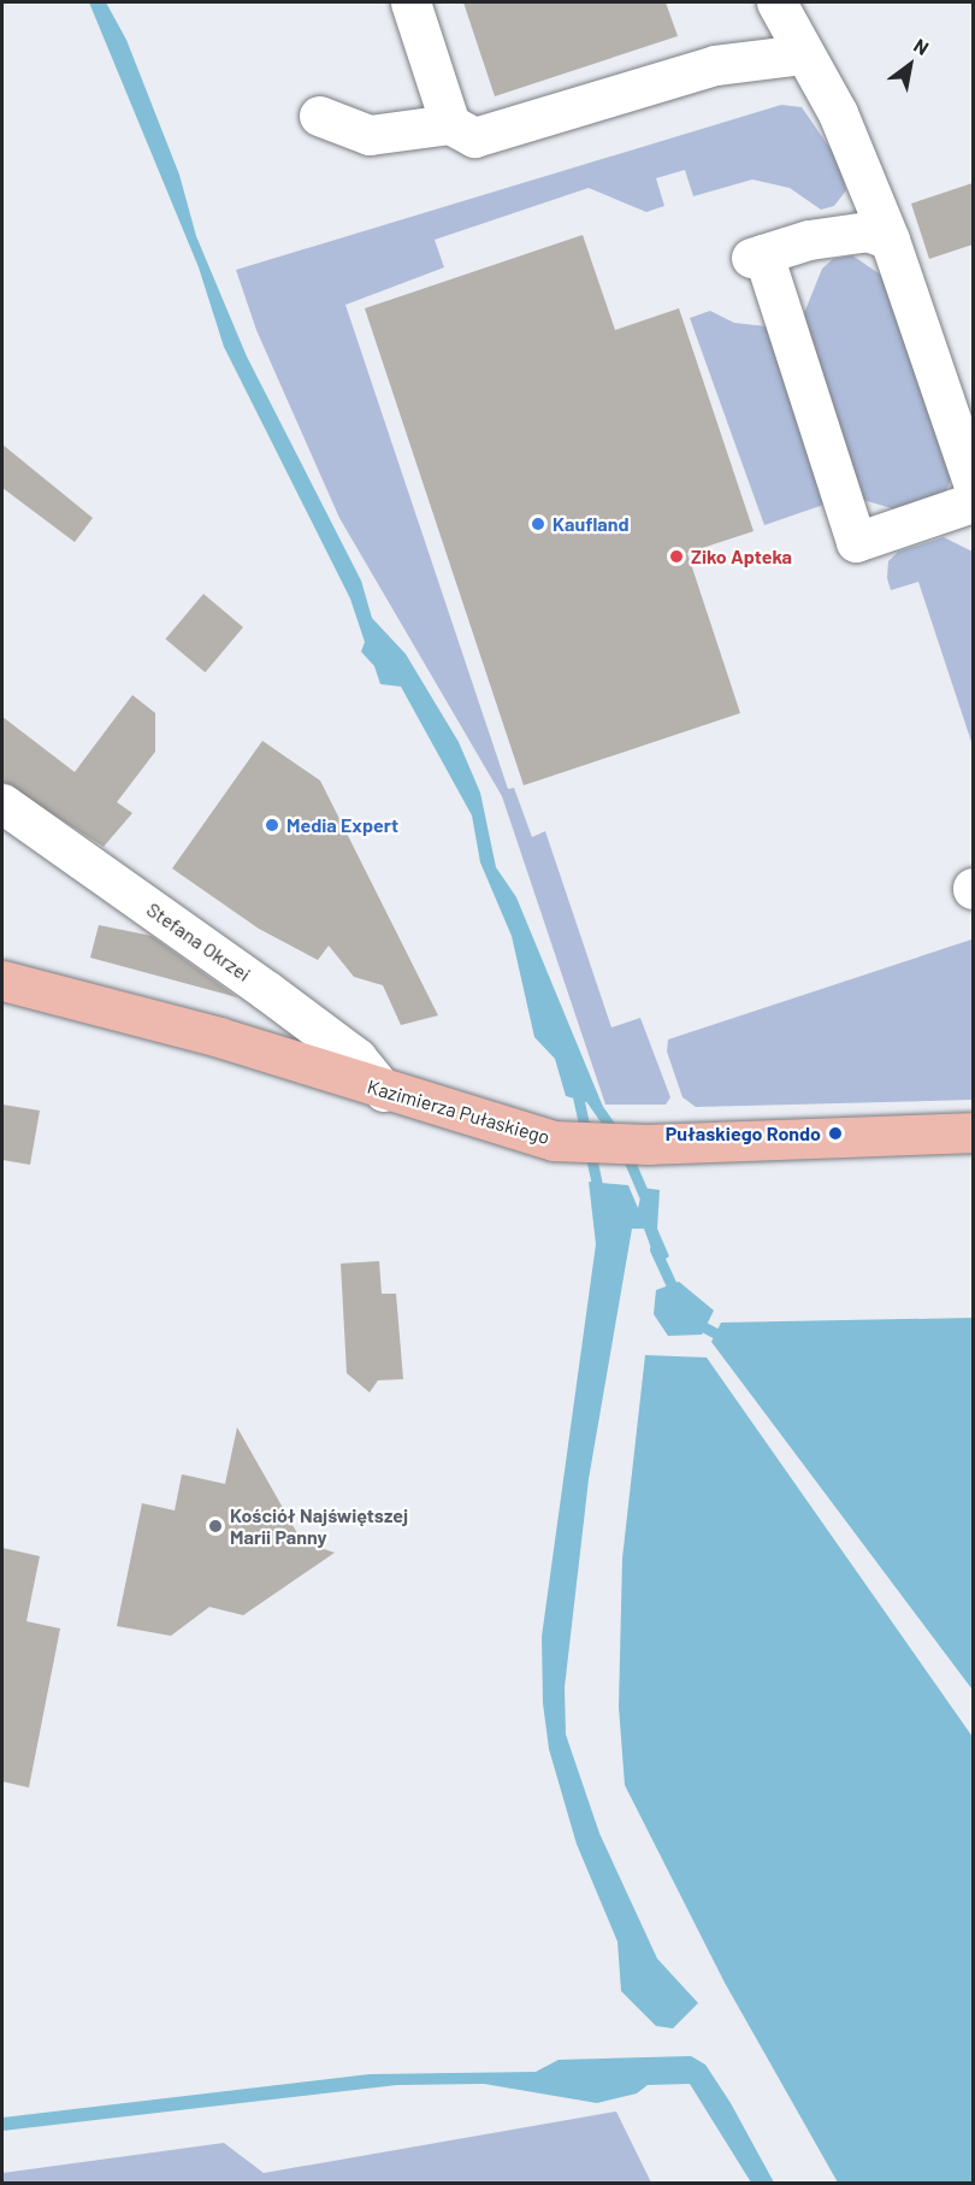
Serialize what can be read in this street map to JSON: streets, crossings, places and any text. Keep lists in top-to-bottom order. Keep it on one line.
{"streets":{"main road":["Kazimierza Pułaskiego"],"street":["Stefana Okrzei"]},"crossings":[["Stefana Okrzei","Kazimierza Pułaskiego"]],"places":["Kaufland","Ziko Apteka","Media Expert","Pułaskiego Rondo","Kościół Najświętszej Marii Panny"],"north":"top right"}
